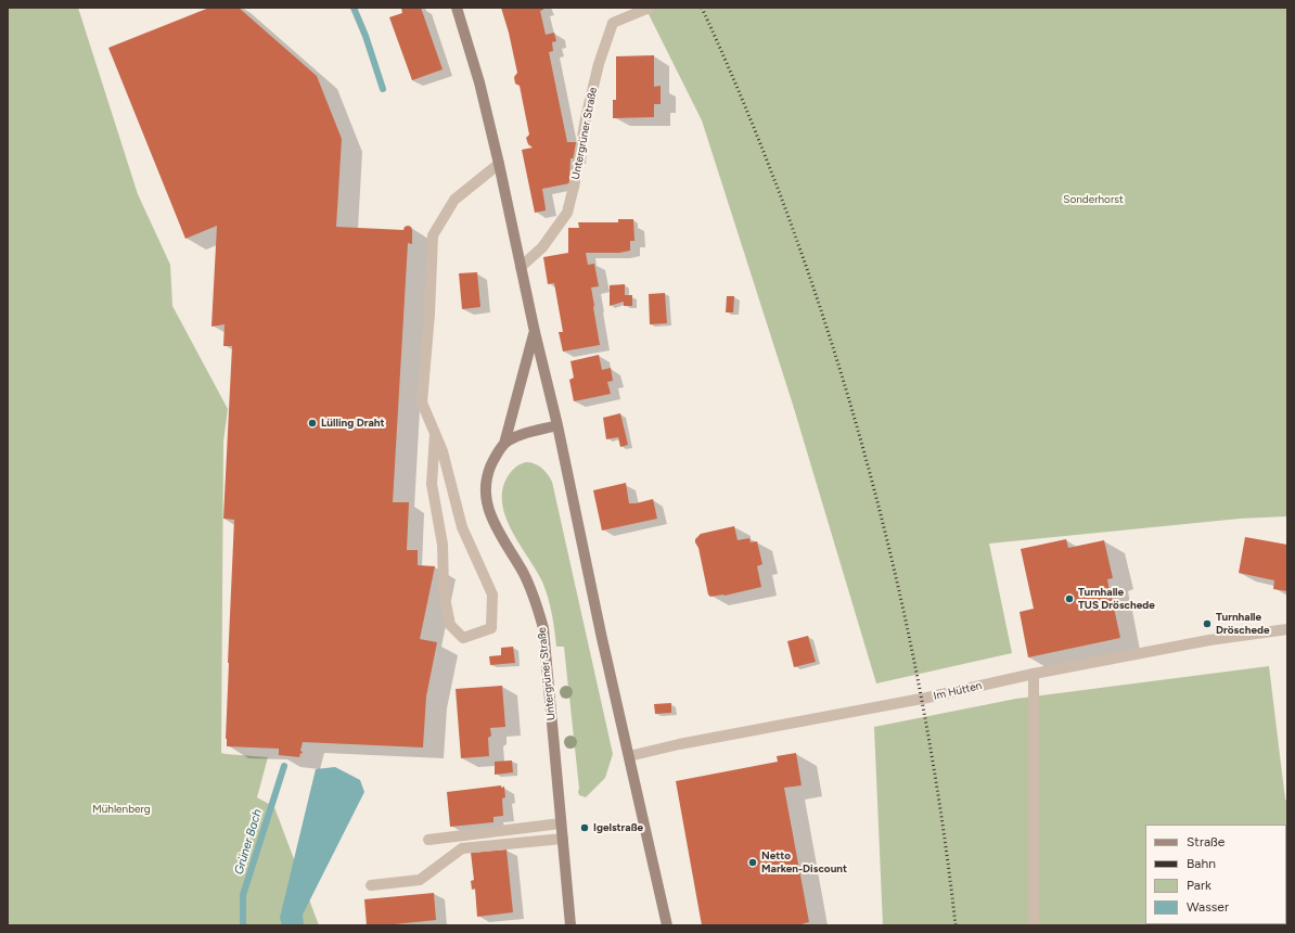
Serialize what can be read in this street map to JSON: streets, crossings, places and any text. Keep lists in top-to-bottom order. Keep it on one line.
{"streets":{"main road":["Untergrüner Straße"],"street":["Im Hütten"]},"water":["Grüner Bach"],"parks":["Sonderhorst","Mühlenberg"],"places":["Lülling Draht","Turnhalle TUS Dröschede","Turnhalle Dröschede","Igelstraße","Netto Marken-Discount"],"legend":["Straße","Bahn","Park","Wasser"]}
